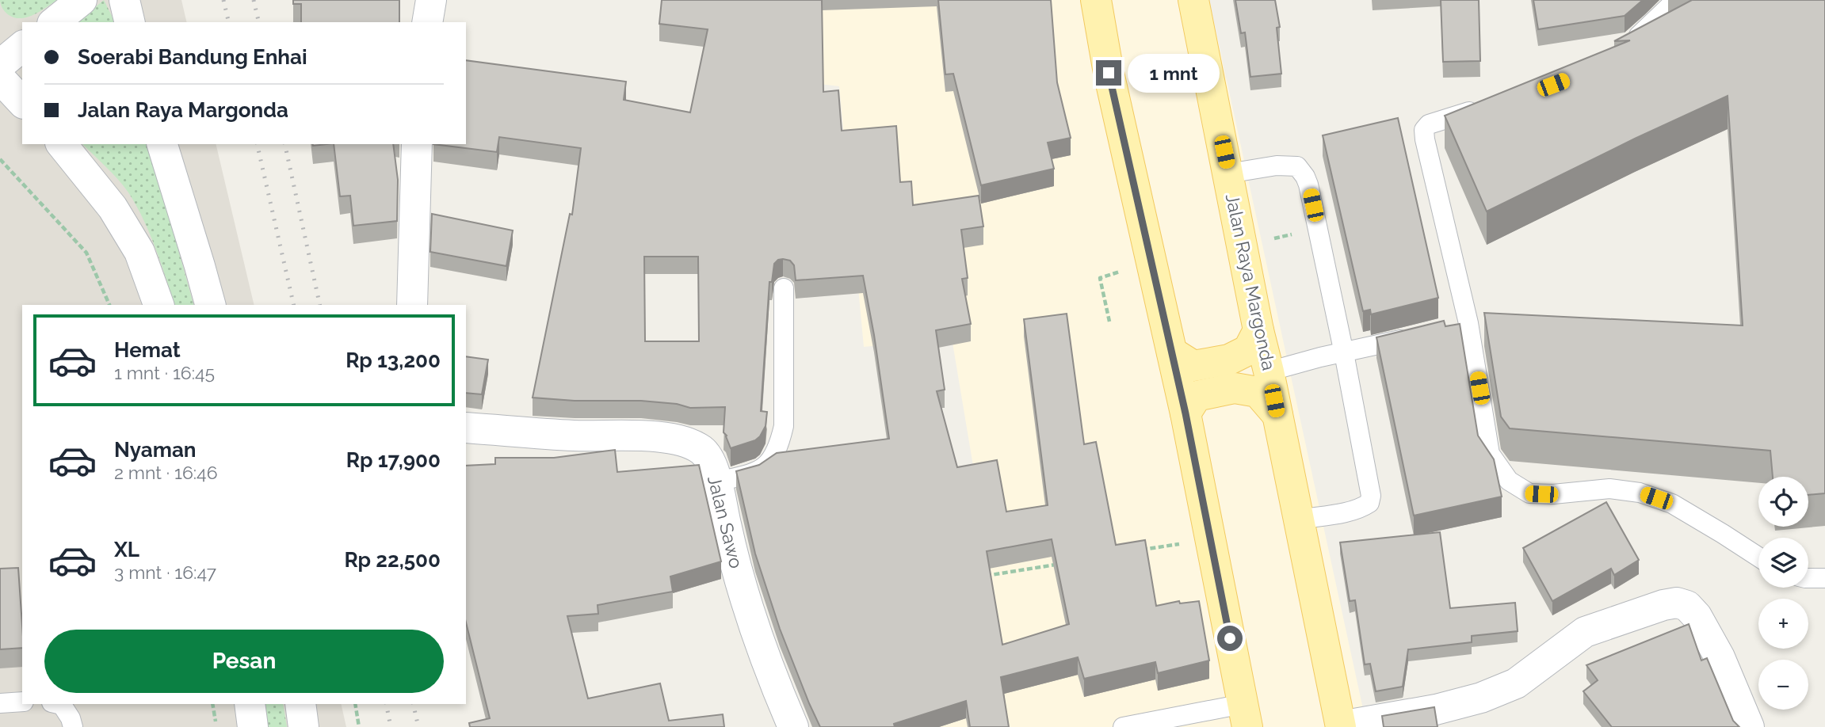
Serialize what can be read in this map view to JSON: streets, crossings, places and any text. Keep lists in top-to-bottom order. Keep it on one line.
{"streets":{"main road":["Jalan Raya Margonda"],"street":["Jalan Sawo"]},"page":{"banner":["Soerabi Bandung Enhai","Jalan Raya Margonda"],"bubble":"1 mnt","list":[{"name":"Hemat","note":"1 mnt · 16:45","value":"Rp 13,200"},{"name":"Nyaman","note":"2 mnt · 16:46","value":"Rp 17,900"},{"name":"XL","note":"3 mnt · 16:47","value":"Rp 22,500"}],"map_buttons":["+","−"],"buttons":"Pesan"}}
